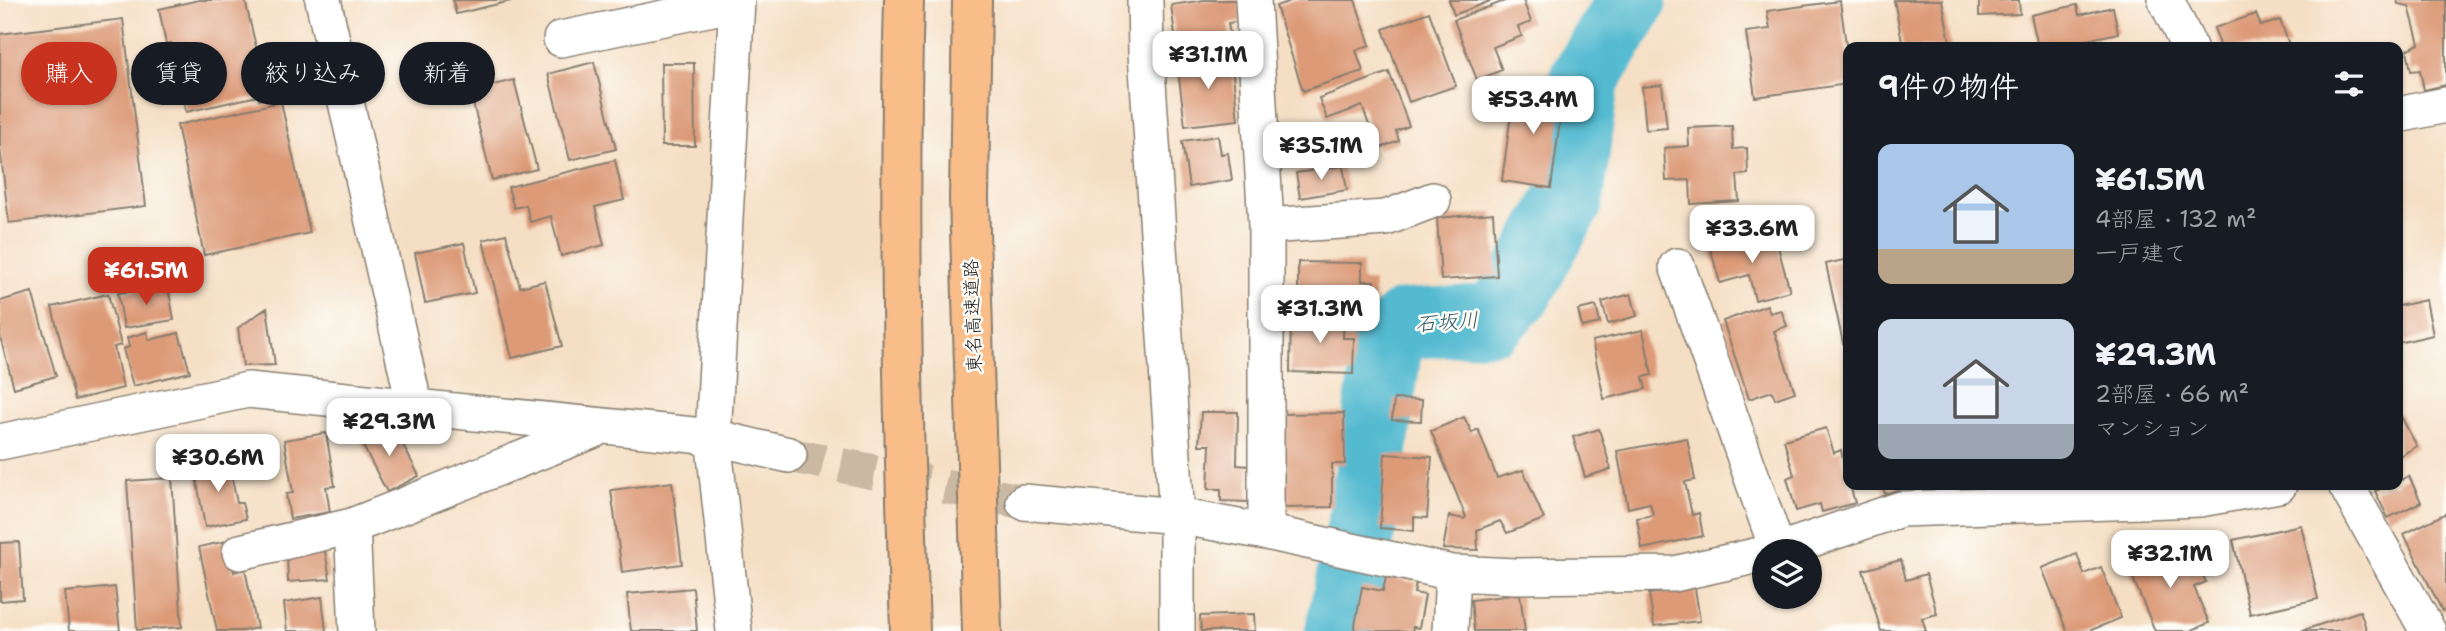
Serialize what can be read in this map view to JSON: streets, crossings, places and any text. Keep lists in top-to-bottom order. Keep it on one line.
{"streets":{"highway":["東名高速道路"]},"water":["石坂川"],"page":{"price":["¥31.1M","¥53.4M","¥35.1M","¥33.6M","¥61.5M","¥31.3M","¥29.3M","¥30.6M","¥32.1M"],"chip":["購入","賃貸","絞り込み","新着"],"heading":"9件の物件","list":[{"name":"¥61.5M","note":"4部屋 · 132 m² · 一戸建て"},{"name":"¥29.3M","note":"2部屋 · 66 m² · マンション"}]}}
